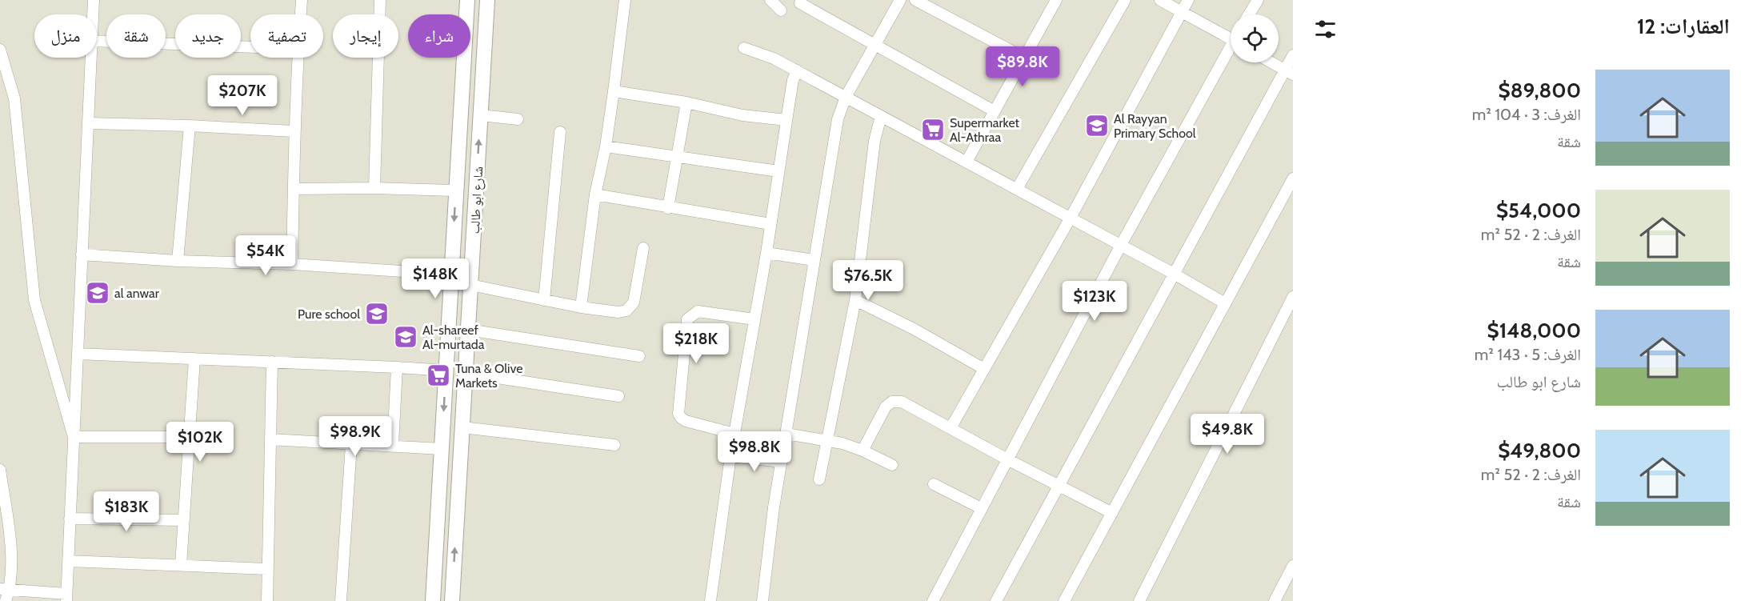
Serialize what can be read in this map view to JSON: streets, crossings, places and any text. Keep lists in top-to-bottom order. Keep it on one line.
{"streets":{"street":["شارع ابو طالب"]},"places":{"school or university":["Al Rayyan Primary School","al anwar","Pure school","Al-shareef Al-murtada"],"supermarket":["Supermarket Al-Athraa","Tuna & Olive Markets"]},"page":{"heading":"العقارات: 12","chip":["شراء","إيجار","تصفية","جديد","شقة","منزل"],"price":["$89.8K","$207K","$54K","$148K","$76.5K","$123K","$218K","$49.8K","$98.9K","$102K","$98.8K","$183K"],"list":[{"name":"$89,800","note":"الغرف: 3 · 104 m² · شقة"},{"name":"$54,000","note":"الغرف: 2 · 52 m² · شقة"},{"name":"$148,000","note":"الغرف: 5 · 143 m² · شارع ابو طالب"},{"name":"$49,800","note":"الغرف: 2 · 52 m² · شقة"}]}}
